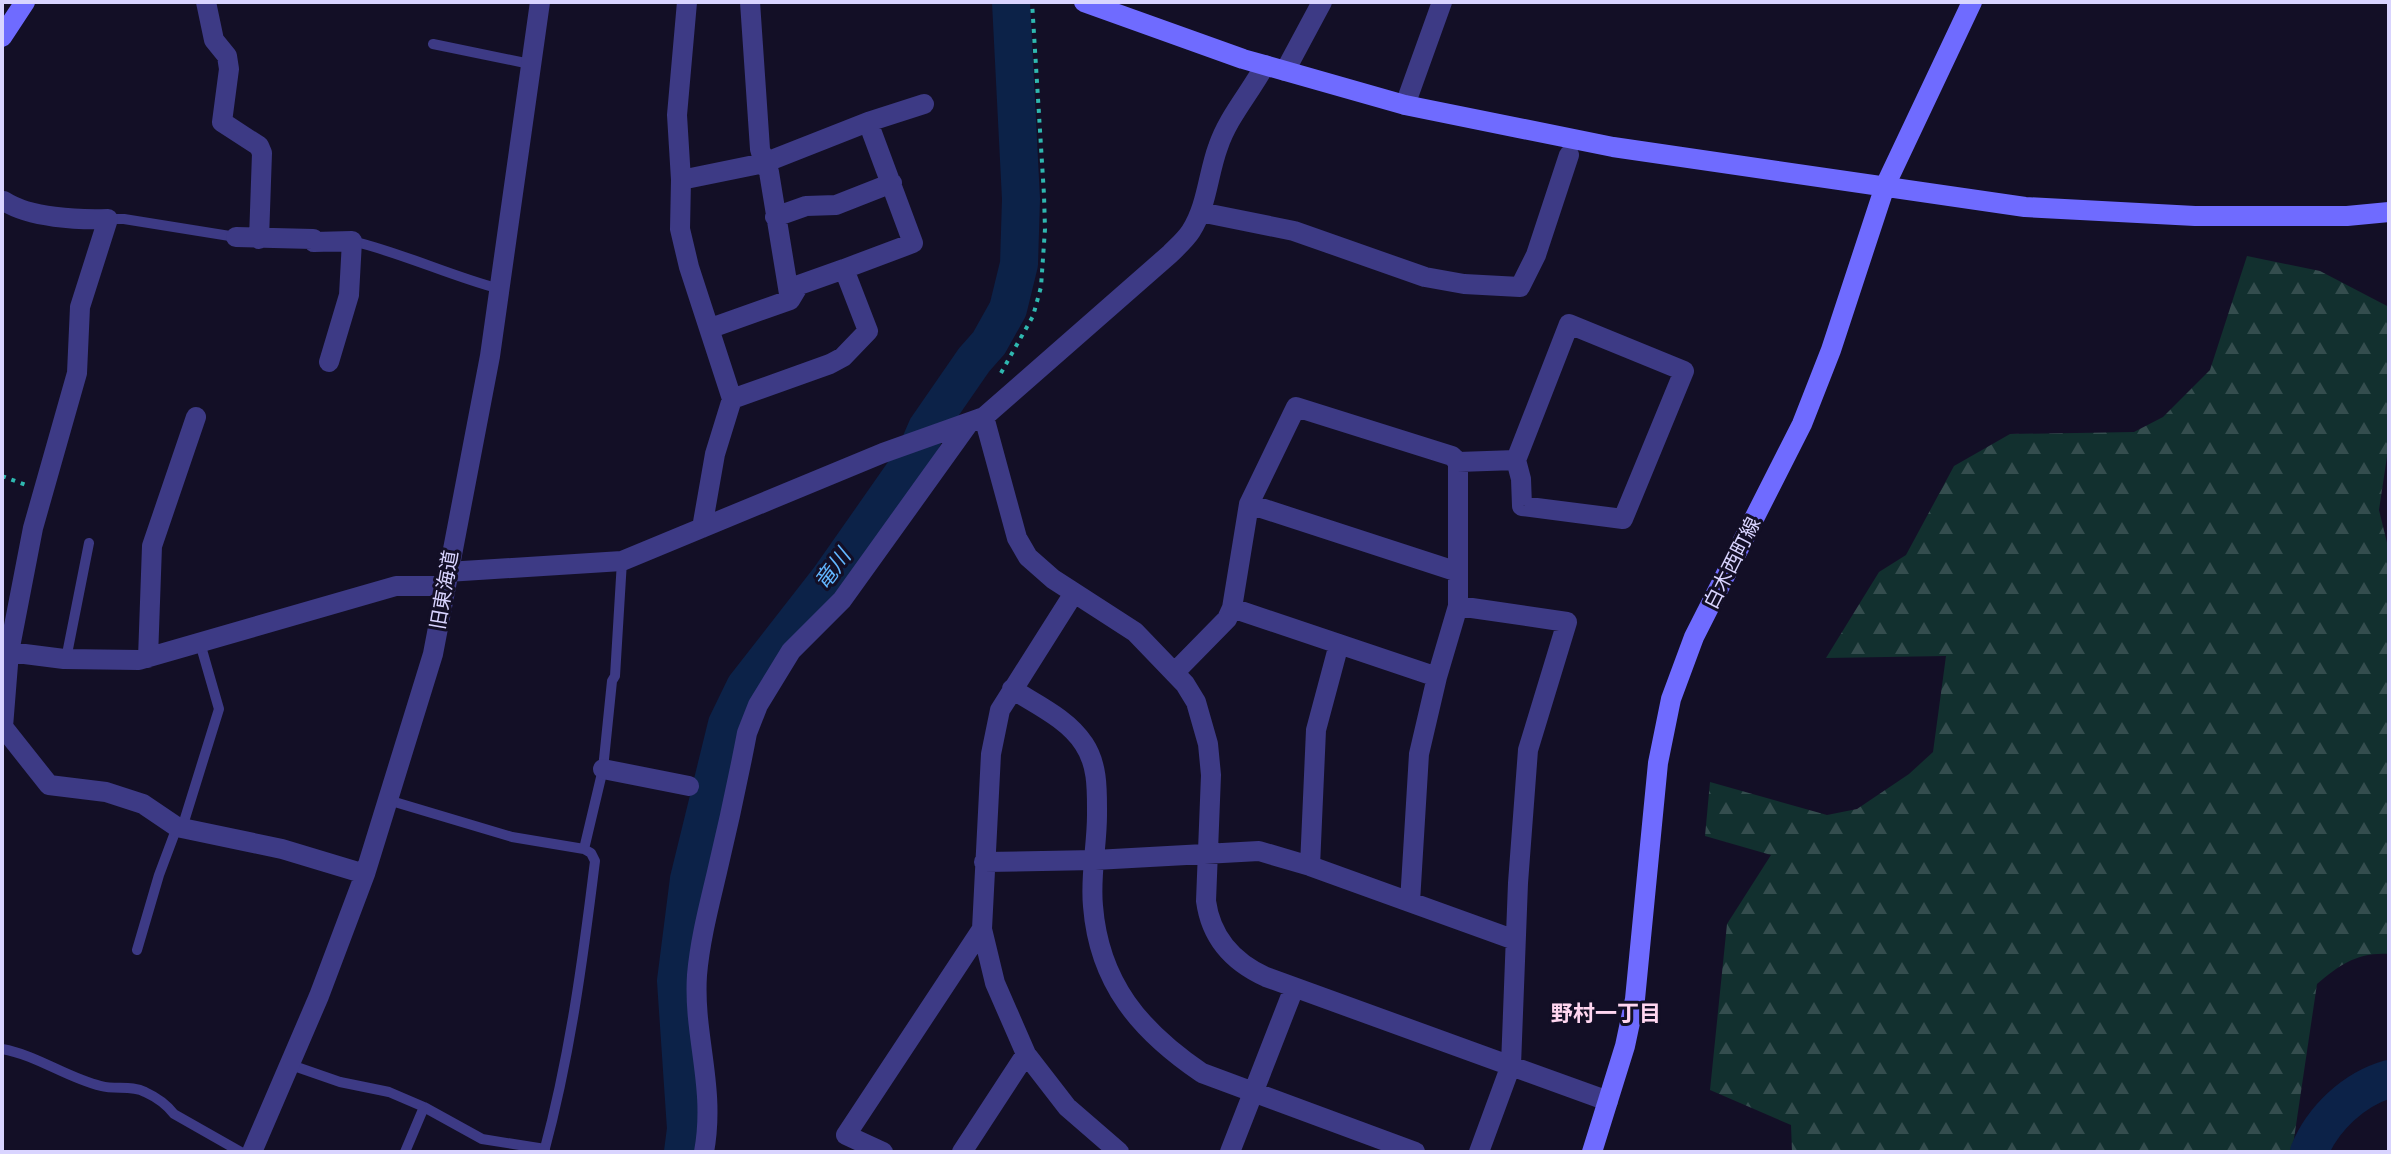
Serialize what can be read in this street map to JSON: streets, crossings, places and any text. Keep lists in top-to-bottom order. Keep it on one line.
{"streets":{"street":["白木西町線","旧東海道"]},"districts":["野村一丁目"],"water":["竜川"]}
